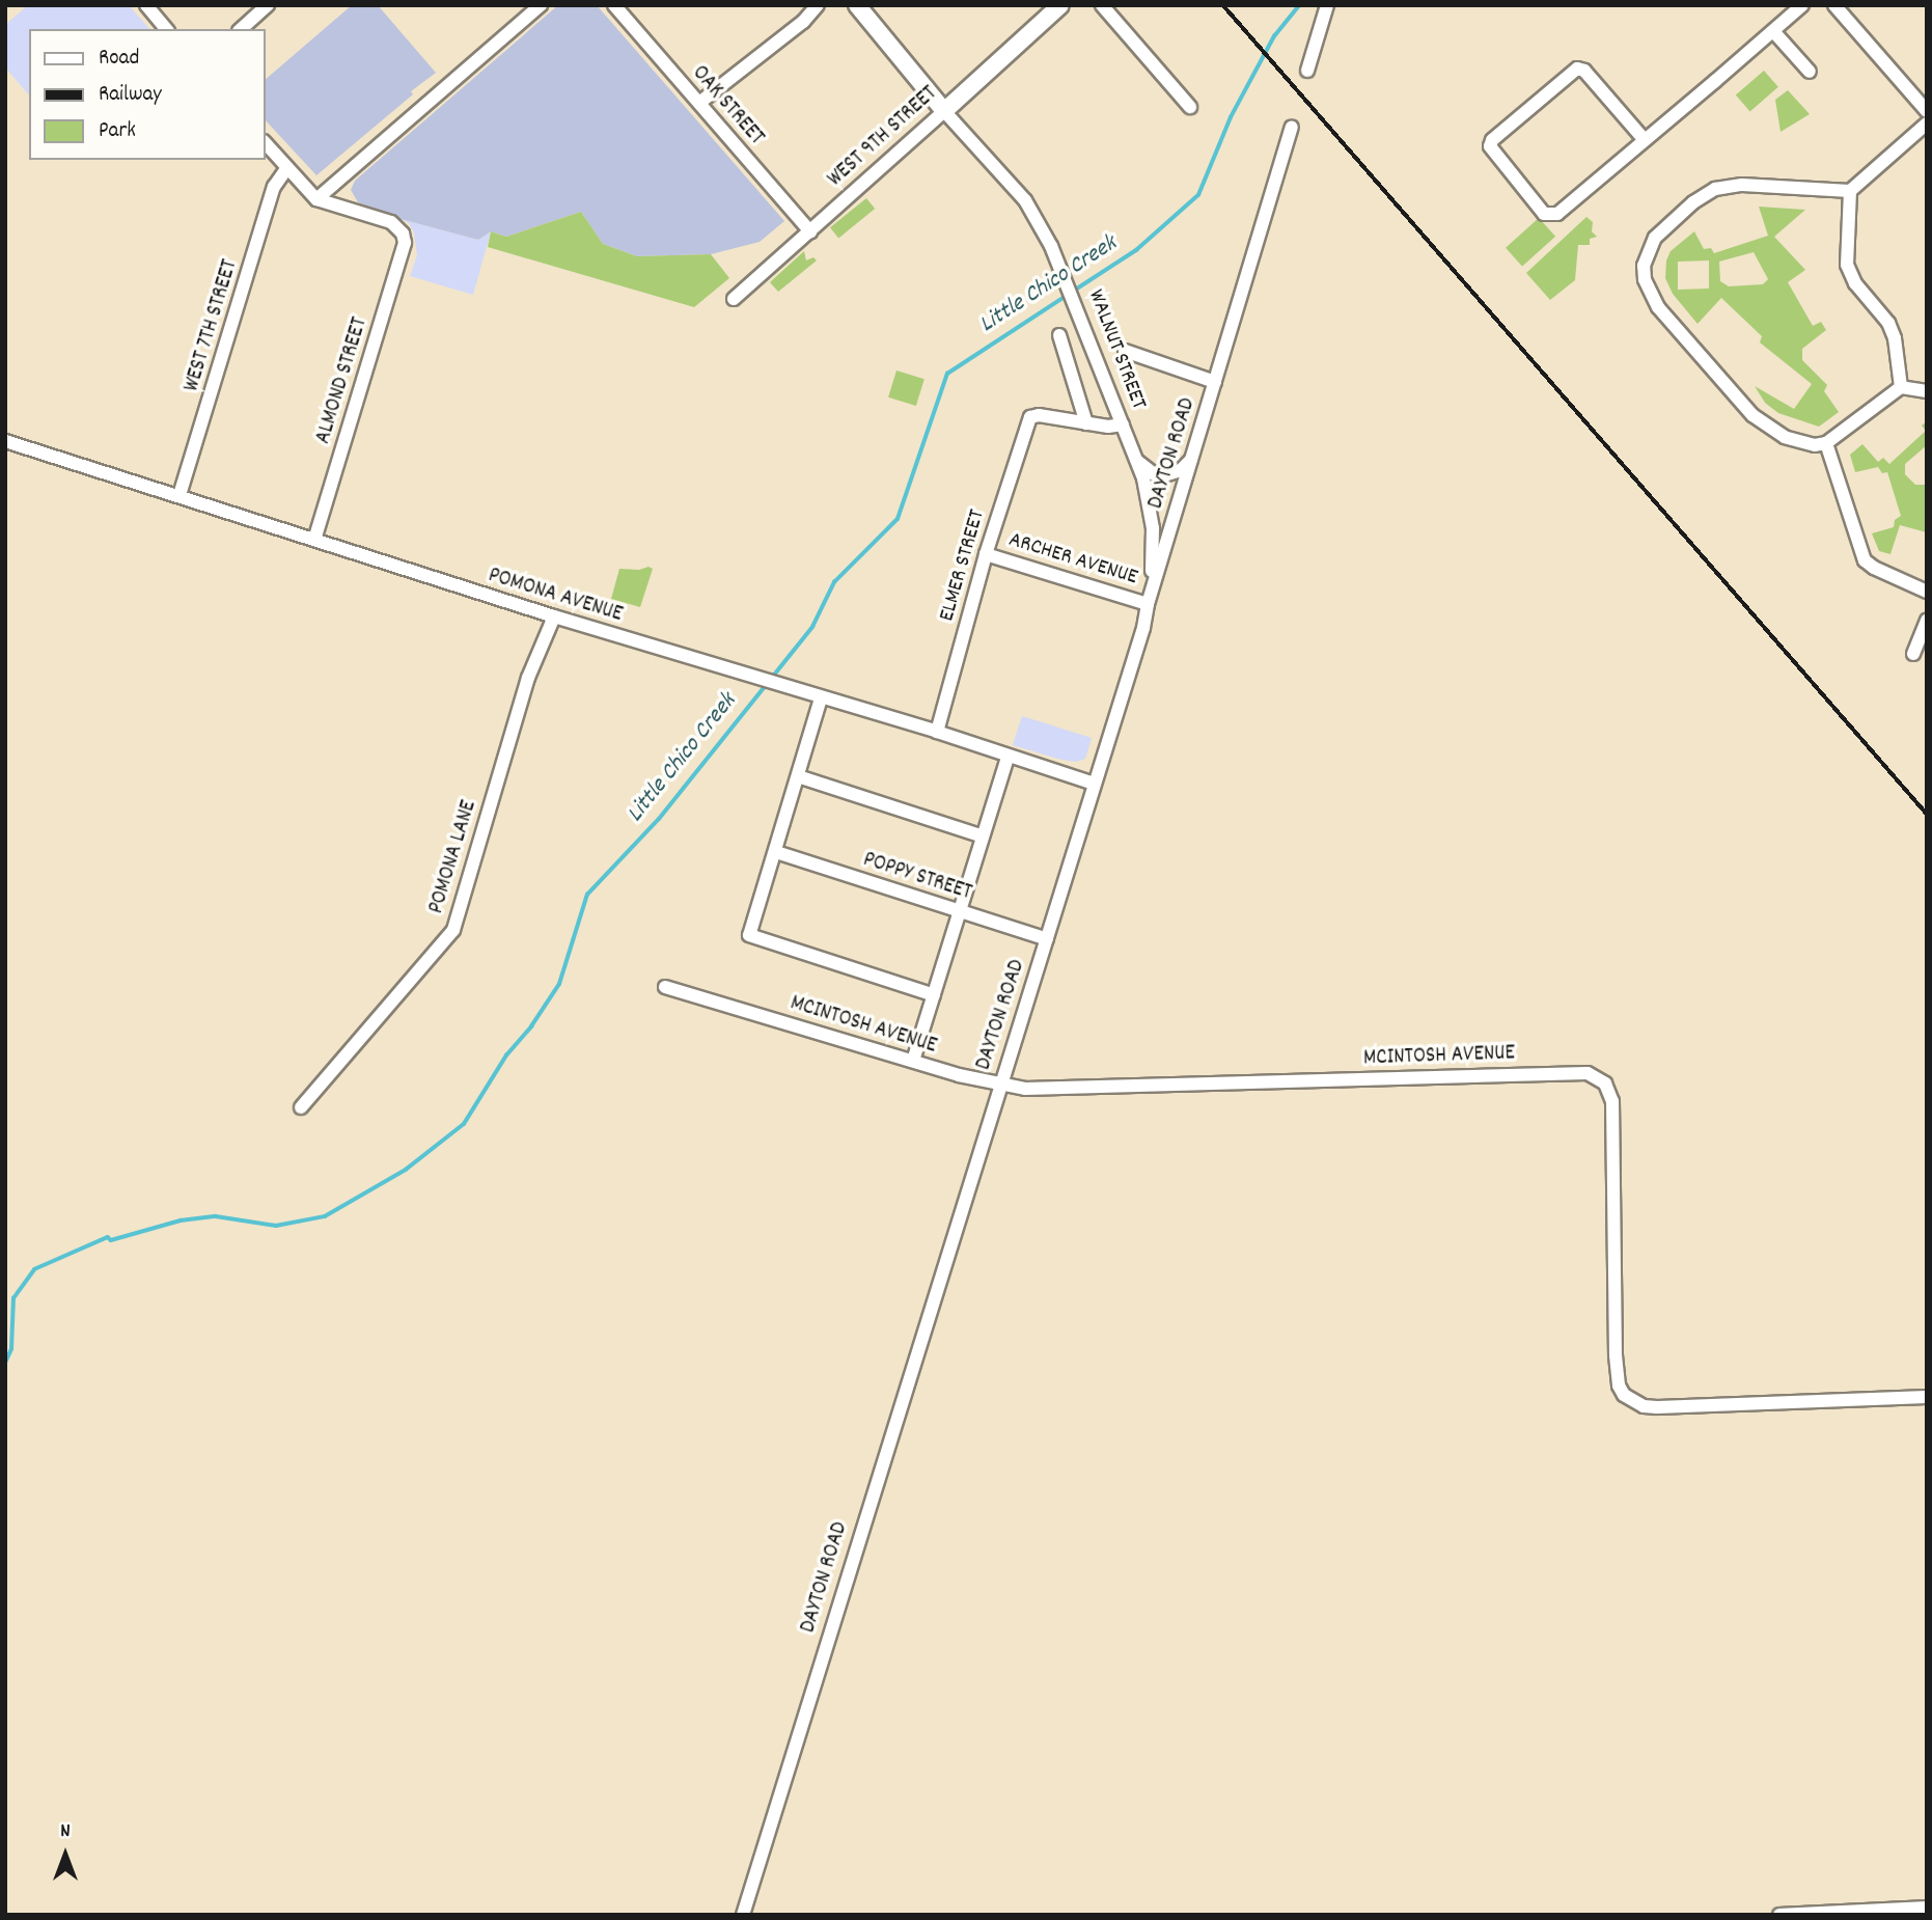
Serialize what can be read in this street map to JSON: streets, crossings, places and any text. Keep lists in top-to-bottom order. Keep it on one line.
{"streets":{"main road":["WEST 9TH STREET","WALNUT STREET"],"street":["OAK STREET","WEST 7TH STREET","ALMOND STREET","DAYTON ROAD","ARCHER AVENUE","ELMER STREET","POMONA AVENUE","POMONA LANE","POPPY STREET","MCINTOSH AVENUE"]},"crossings":[["OAK STREET","WEST 9TH STREET"],["WEST 9TH STREET","WALNUT STREET"],["WEST 7TH STREET","POMONA AVENUE"],["WALNUT STREET","DAYTON ROAD"],["WALNUT STREET","ARCHER AVENUE"],["ALMOND STREET","POMONA AVENUE"],["DAYTON ROAD","ARCHER AVENUE"],["DAYTON ROAD","POMONA AVENUE"],["DAYTON ROAD","POPPY STREET"],["DAYTON ROAD","MCINTOSH AVENUE"],["ARCHER AVENUE","ELMER STREET"],["ELMER STREET","POMONA AVENUE"],["POMONA AVENUE","POMONA LANE"]],"water":["Little Chico Creek"],"legend":["Road","Railway","Park"],"north":"top"}
